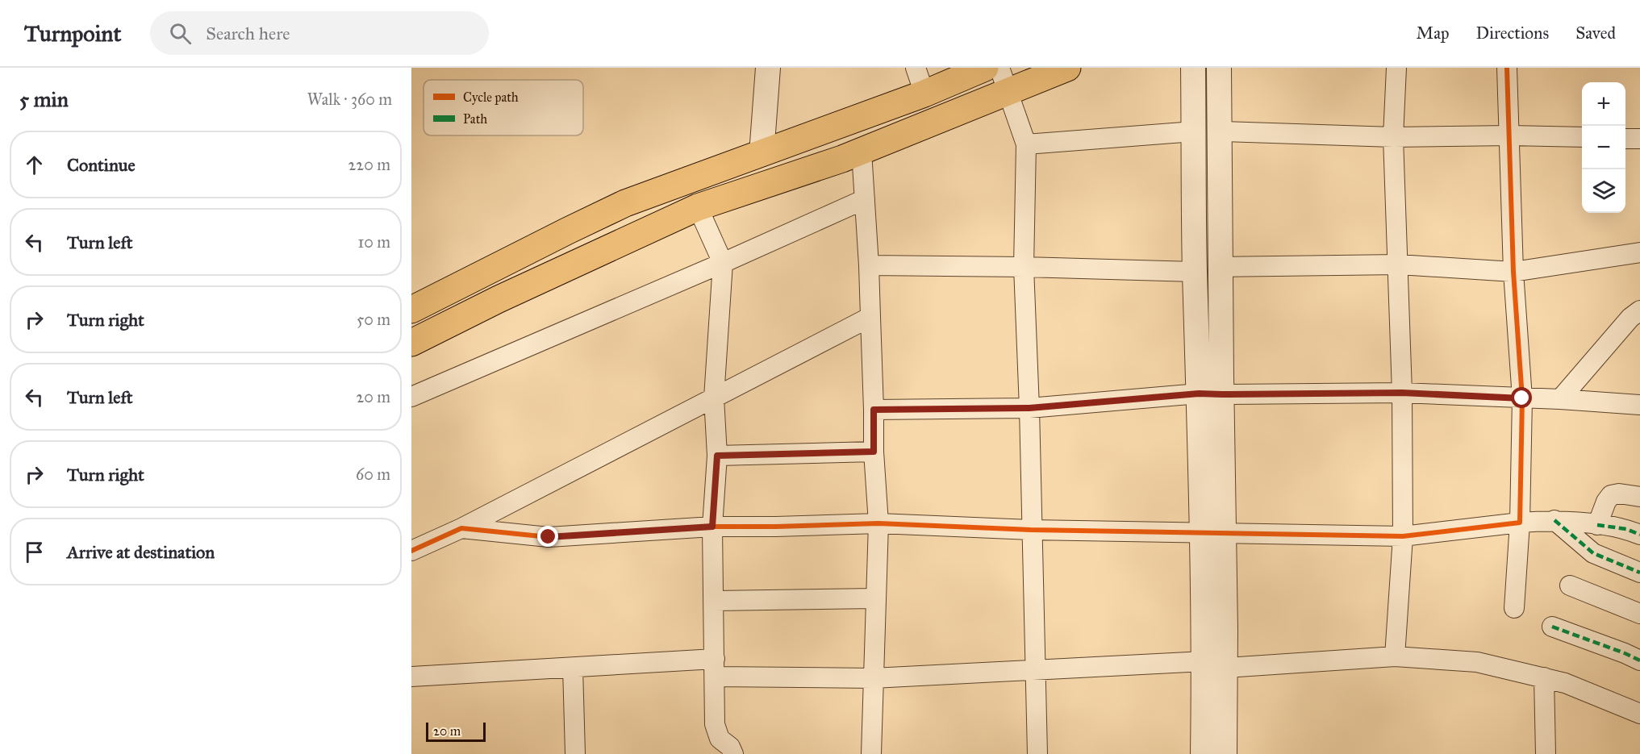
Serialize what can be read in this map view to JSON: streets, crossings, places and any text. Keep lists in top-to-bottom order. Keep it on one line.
{"legend":["Cycle path","Path"],"scale_bar":"20 m","page":{"header":"Turnpoint","search":"Search here","nav":["Map","Directions","Saved"],"heading":["5 min","Walk · 360 m"],"map_buttons":["+","−"],"list":[["Continue","220 m"],["Turn left","10 m"],["Turn right","50 m"],["Turn left","20 m"],["Turn right","60 m"],"Arrive at destination"],"scale":"20 m"}}
